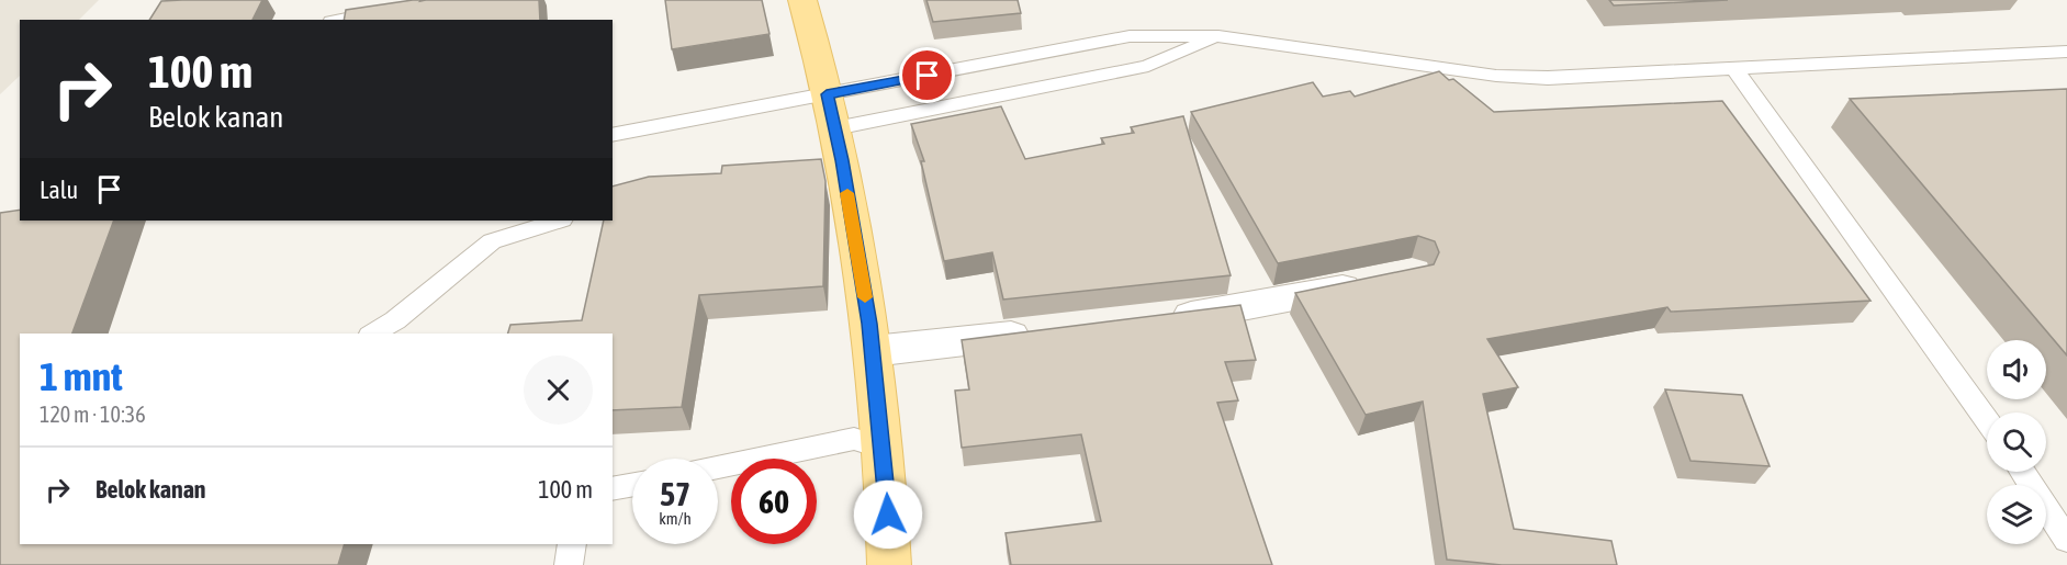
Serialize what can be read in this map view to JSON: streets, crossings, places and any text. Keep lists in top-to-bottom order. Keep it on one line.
{"page":{"turn":["100 m","Belok kanan"],"then":"Lalu","heading":["1 mnt","120 m · 10:36"],"list":[{"name":"Belok kanan","value":"100 m"}],"speed":"57 km/h","limit":"60"}}
